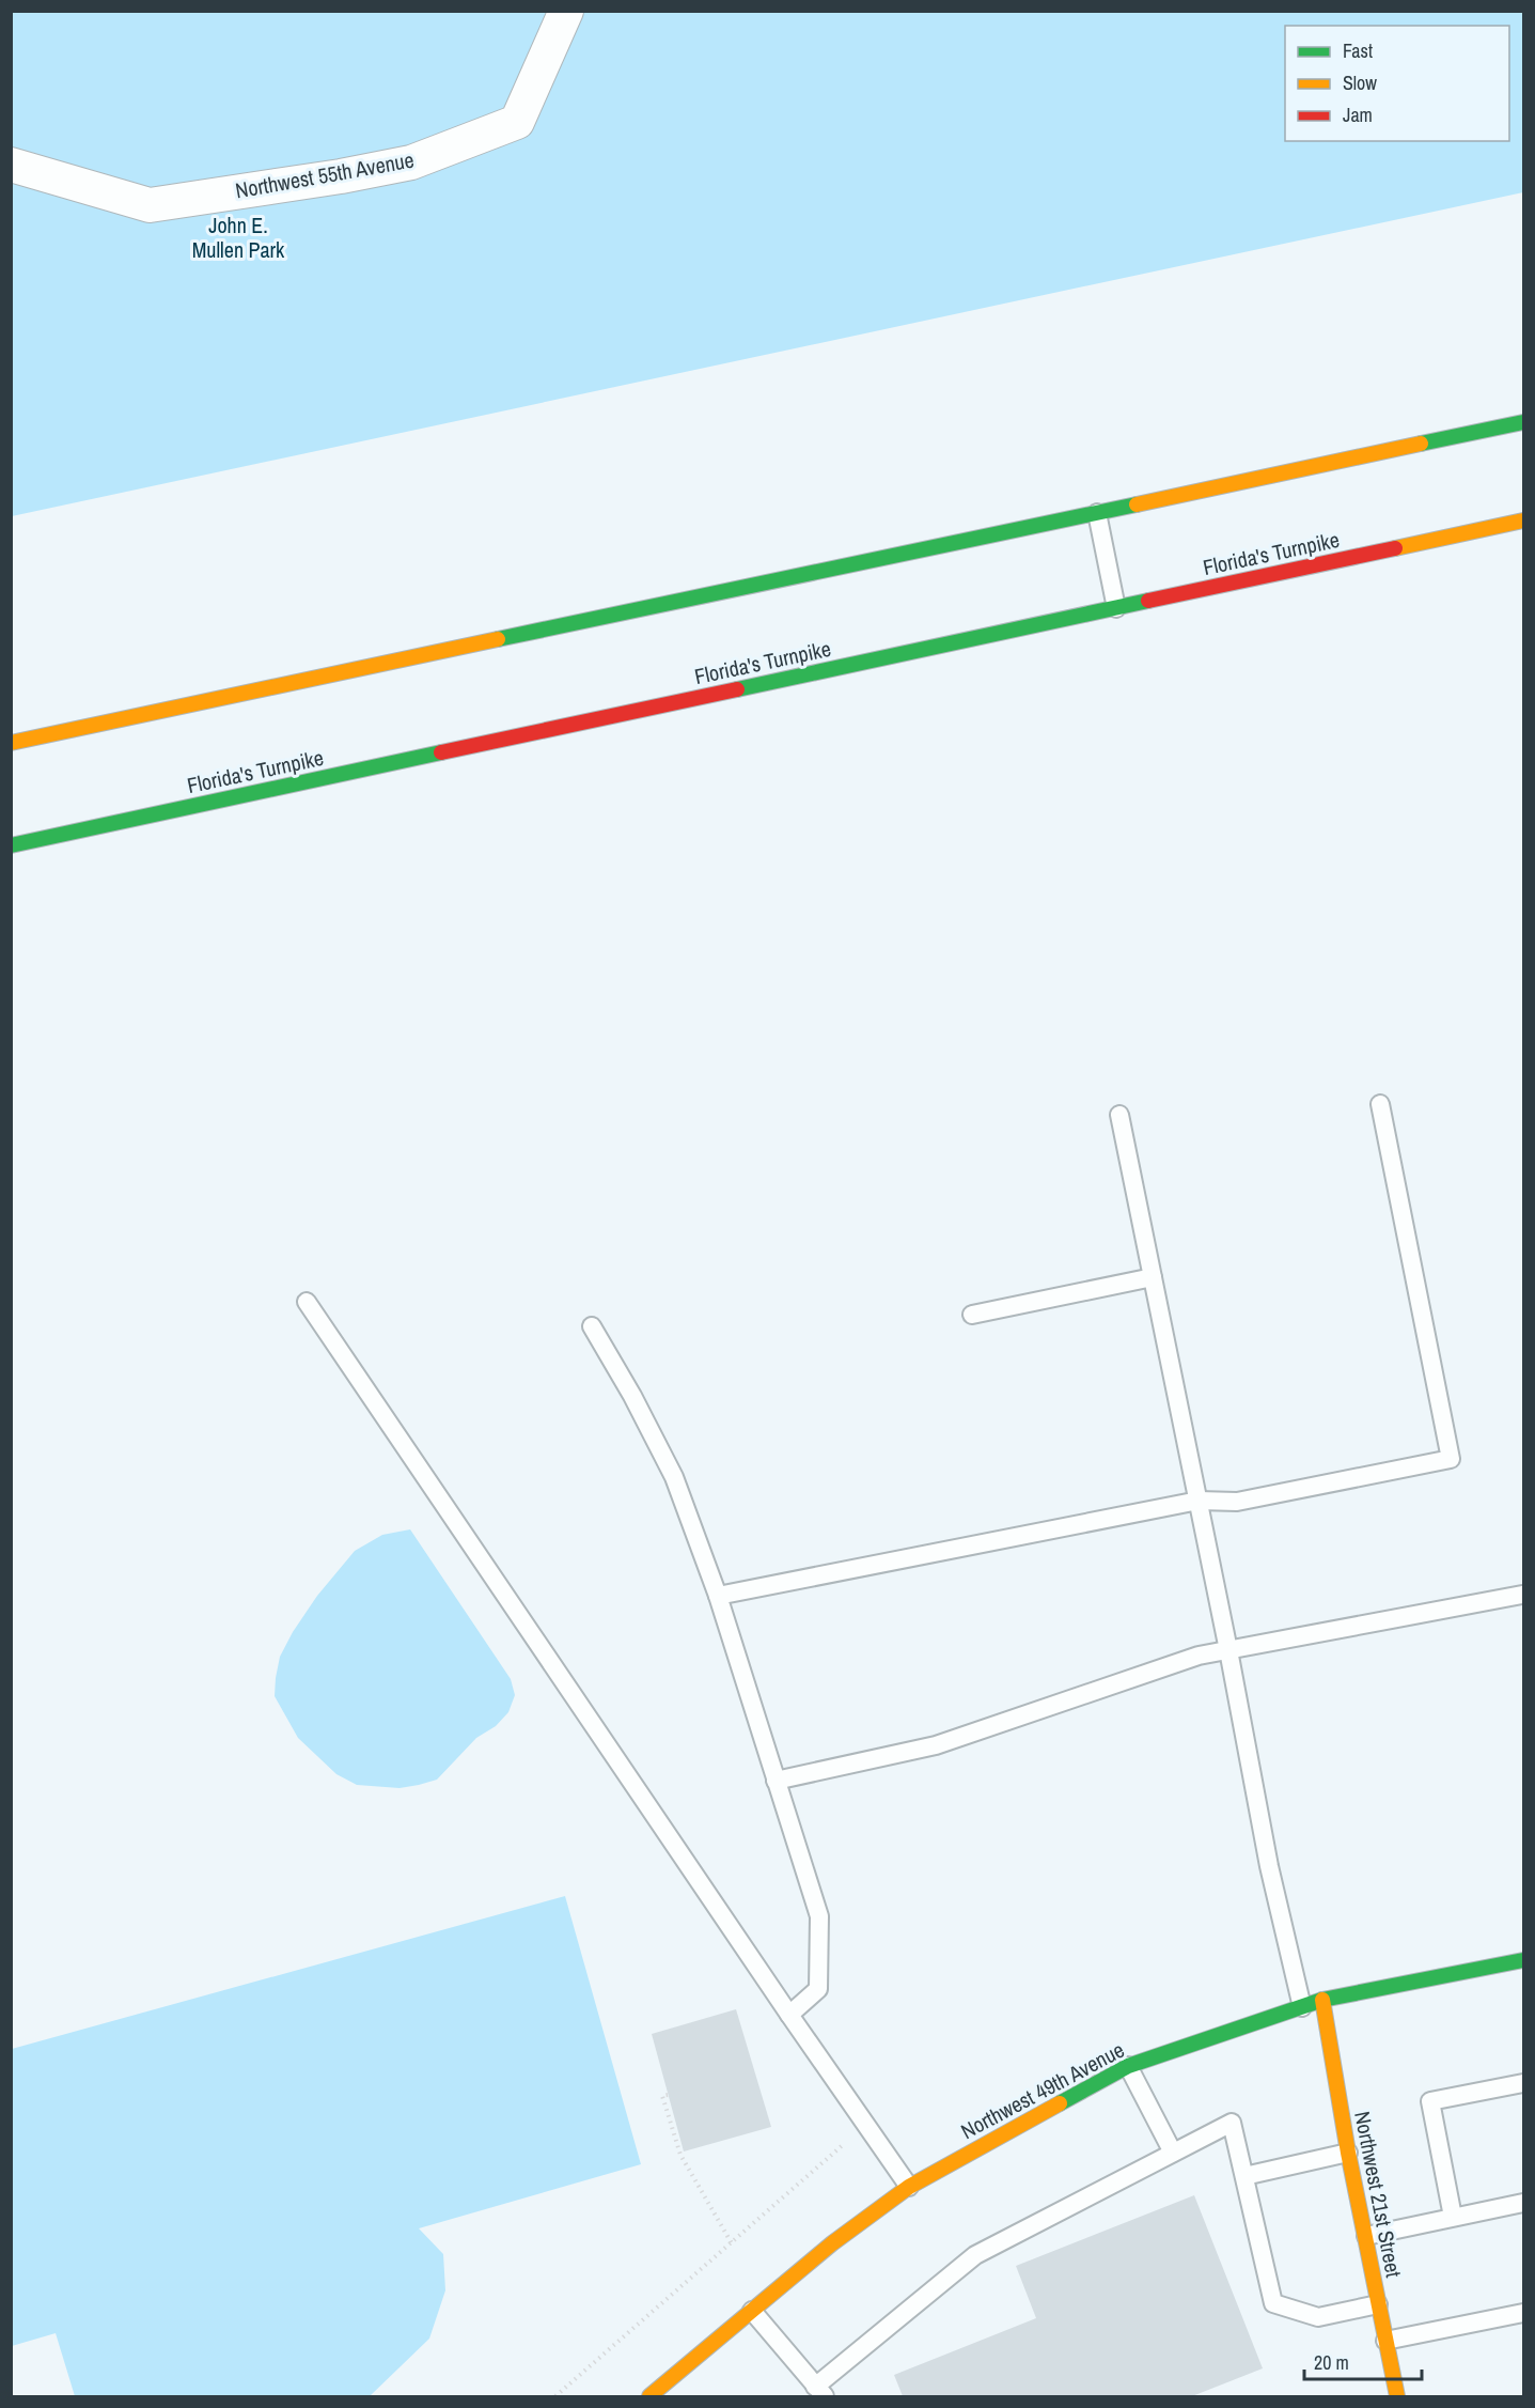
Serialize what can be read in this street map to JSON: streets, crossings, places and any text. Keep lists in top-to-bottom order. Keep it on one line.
{"streets":{"main road":["Florida's Turnpike","Northwest 49th Avenue","Northwest 21st Street"],"street":["Northwest 55th Avenue"]},"crossings":[["Northwest 49th Avenue","Northwest 21st Street"]],"parks":["John E. Mullen Park"],"legend":["Fast","Slow","Jam"],"scale_bar":"20 m"}
